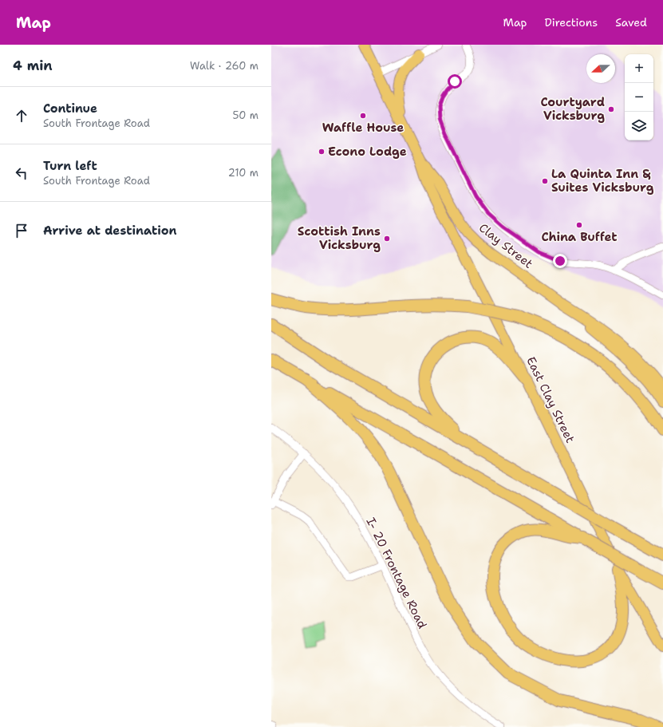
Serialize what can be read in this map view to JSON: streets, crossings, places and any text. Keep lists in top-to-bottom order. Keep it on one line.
{"streets":{"main road":["Clay Street","East Clay Street"],"street":["I- 20 Frontage Road"]},"crossings":[["Clay Street","East Clay Street"]],"places":["Courtyard Vicksburg","Waffle House","Econo Lodge","La Quinta Inn & Suites Vicksburg","China Buffet","Scottish Inns Vicksburg"],"north":"left","page":{"header":"Map","nav":["Map","Directions","Saved"],"heading":["4 min","Walk · 260 m"],"map_buttons":["+","−"],"list":[["Continue","South Frontage Road","50 m"],["Turn left","South Frontage Road","210 m"],"Arrive at destination"]}}
